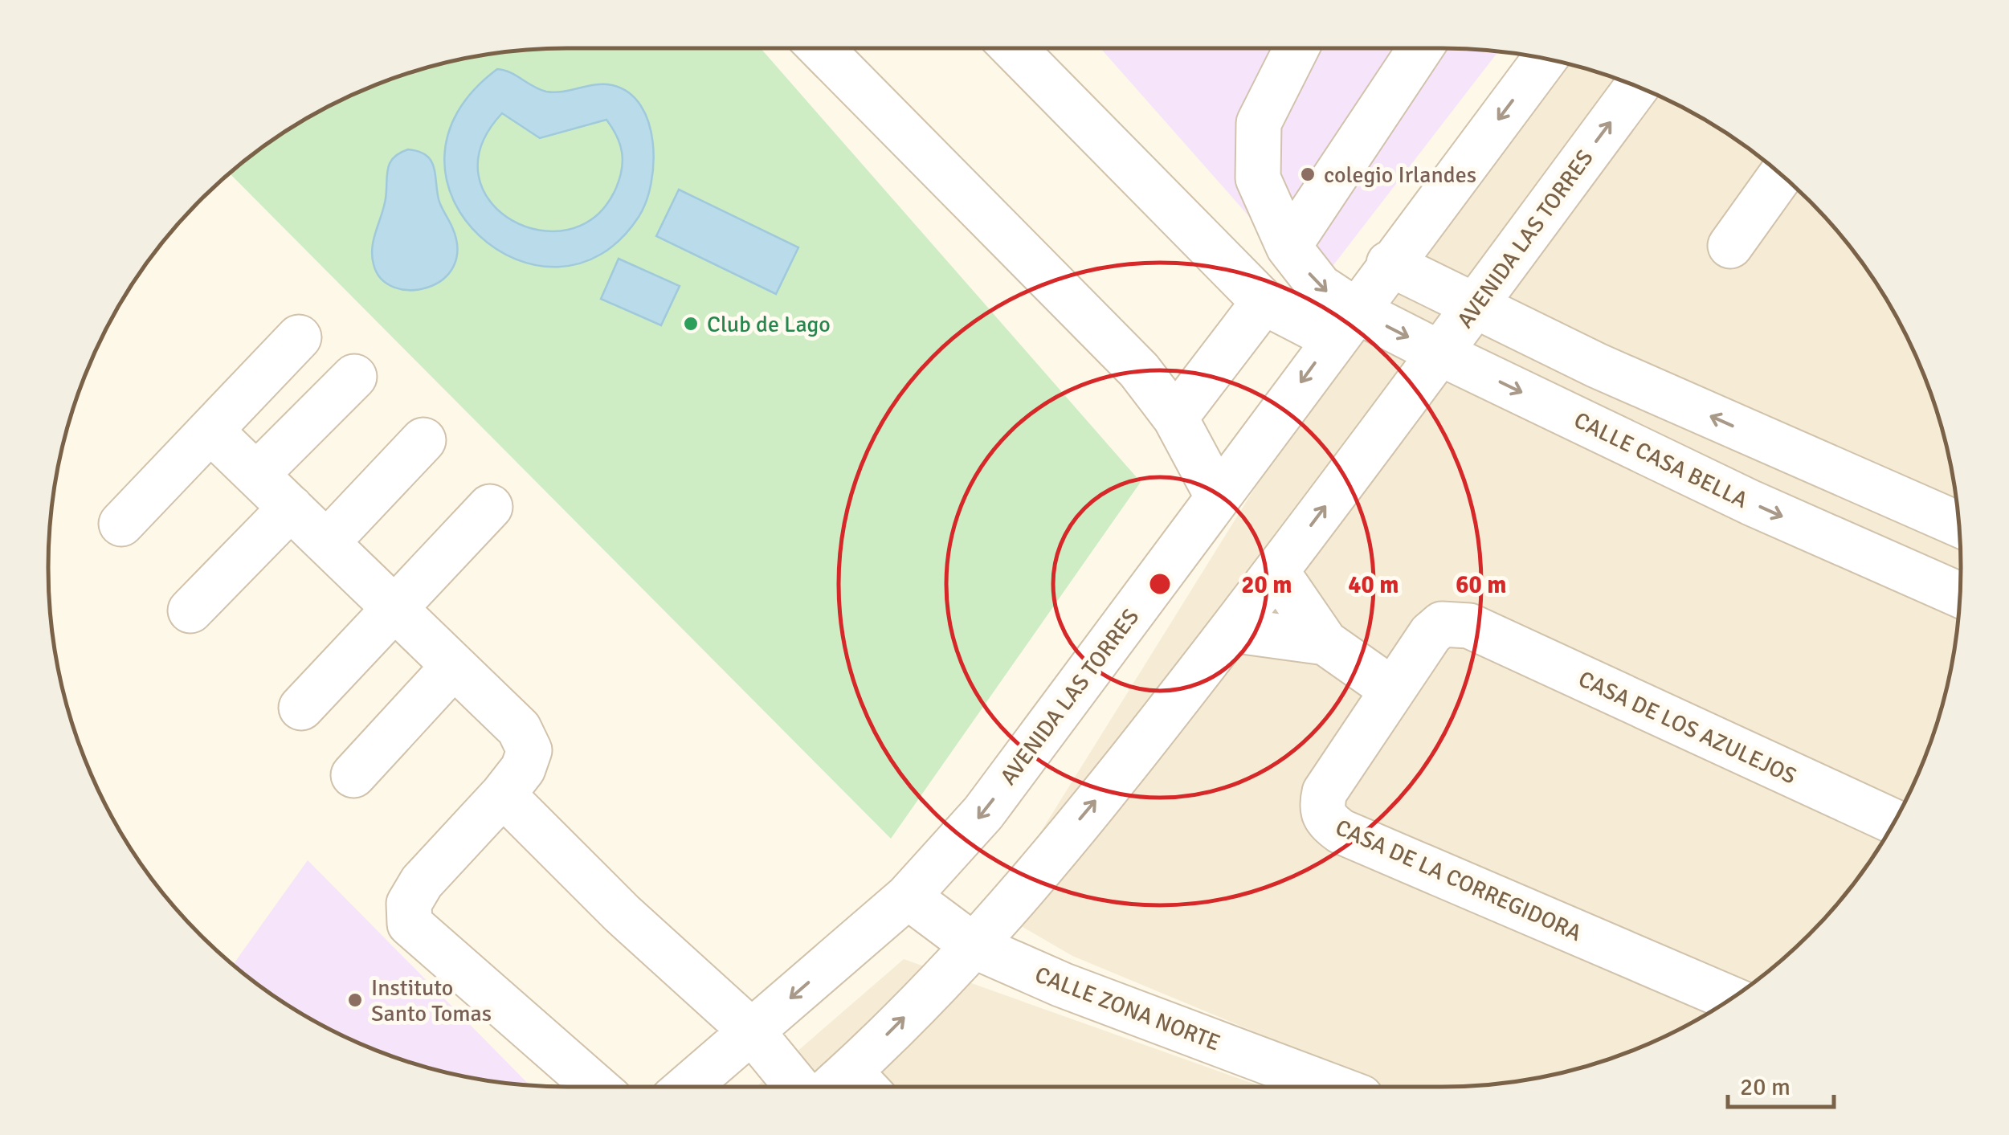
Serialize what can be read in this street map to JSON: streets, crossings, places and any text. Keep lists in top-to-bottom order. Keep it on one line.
{"streets":{"street":["AVENIDA LAS TORRES","CALLE CASA BELLA","CASA DE LOS AZULEJOS","CASA DE LA CORREGIDORA","CALLE ZONA NORTE"]},"crossings":[["AVENIDA LAS TORRES","CALLE CASA BELLA"],["AVENIDA LAS TORRES","CALLE ZONA NORTE"],["CASA DE LOS AZULEJOS","CASA DE LA CORREGIDORA"]],"places":["colegio Irlandes","Club de Lago","Instituto Santo Tomas"],"scale_bar":"20 m","rings":["20 m","40 m","60 m"]}
